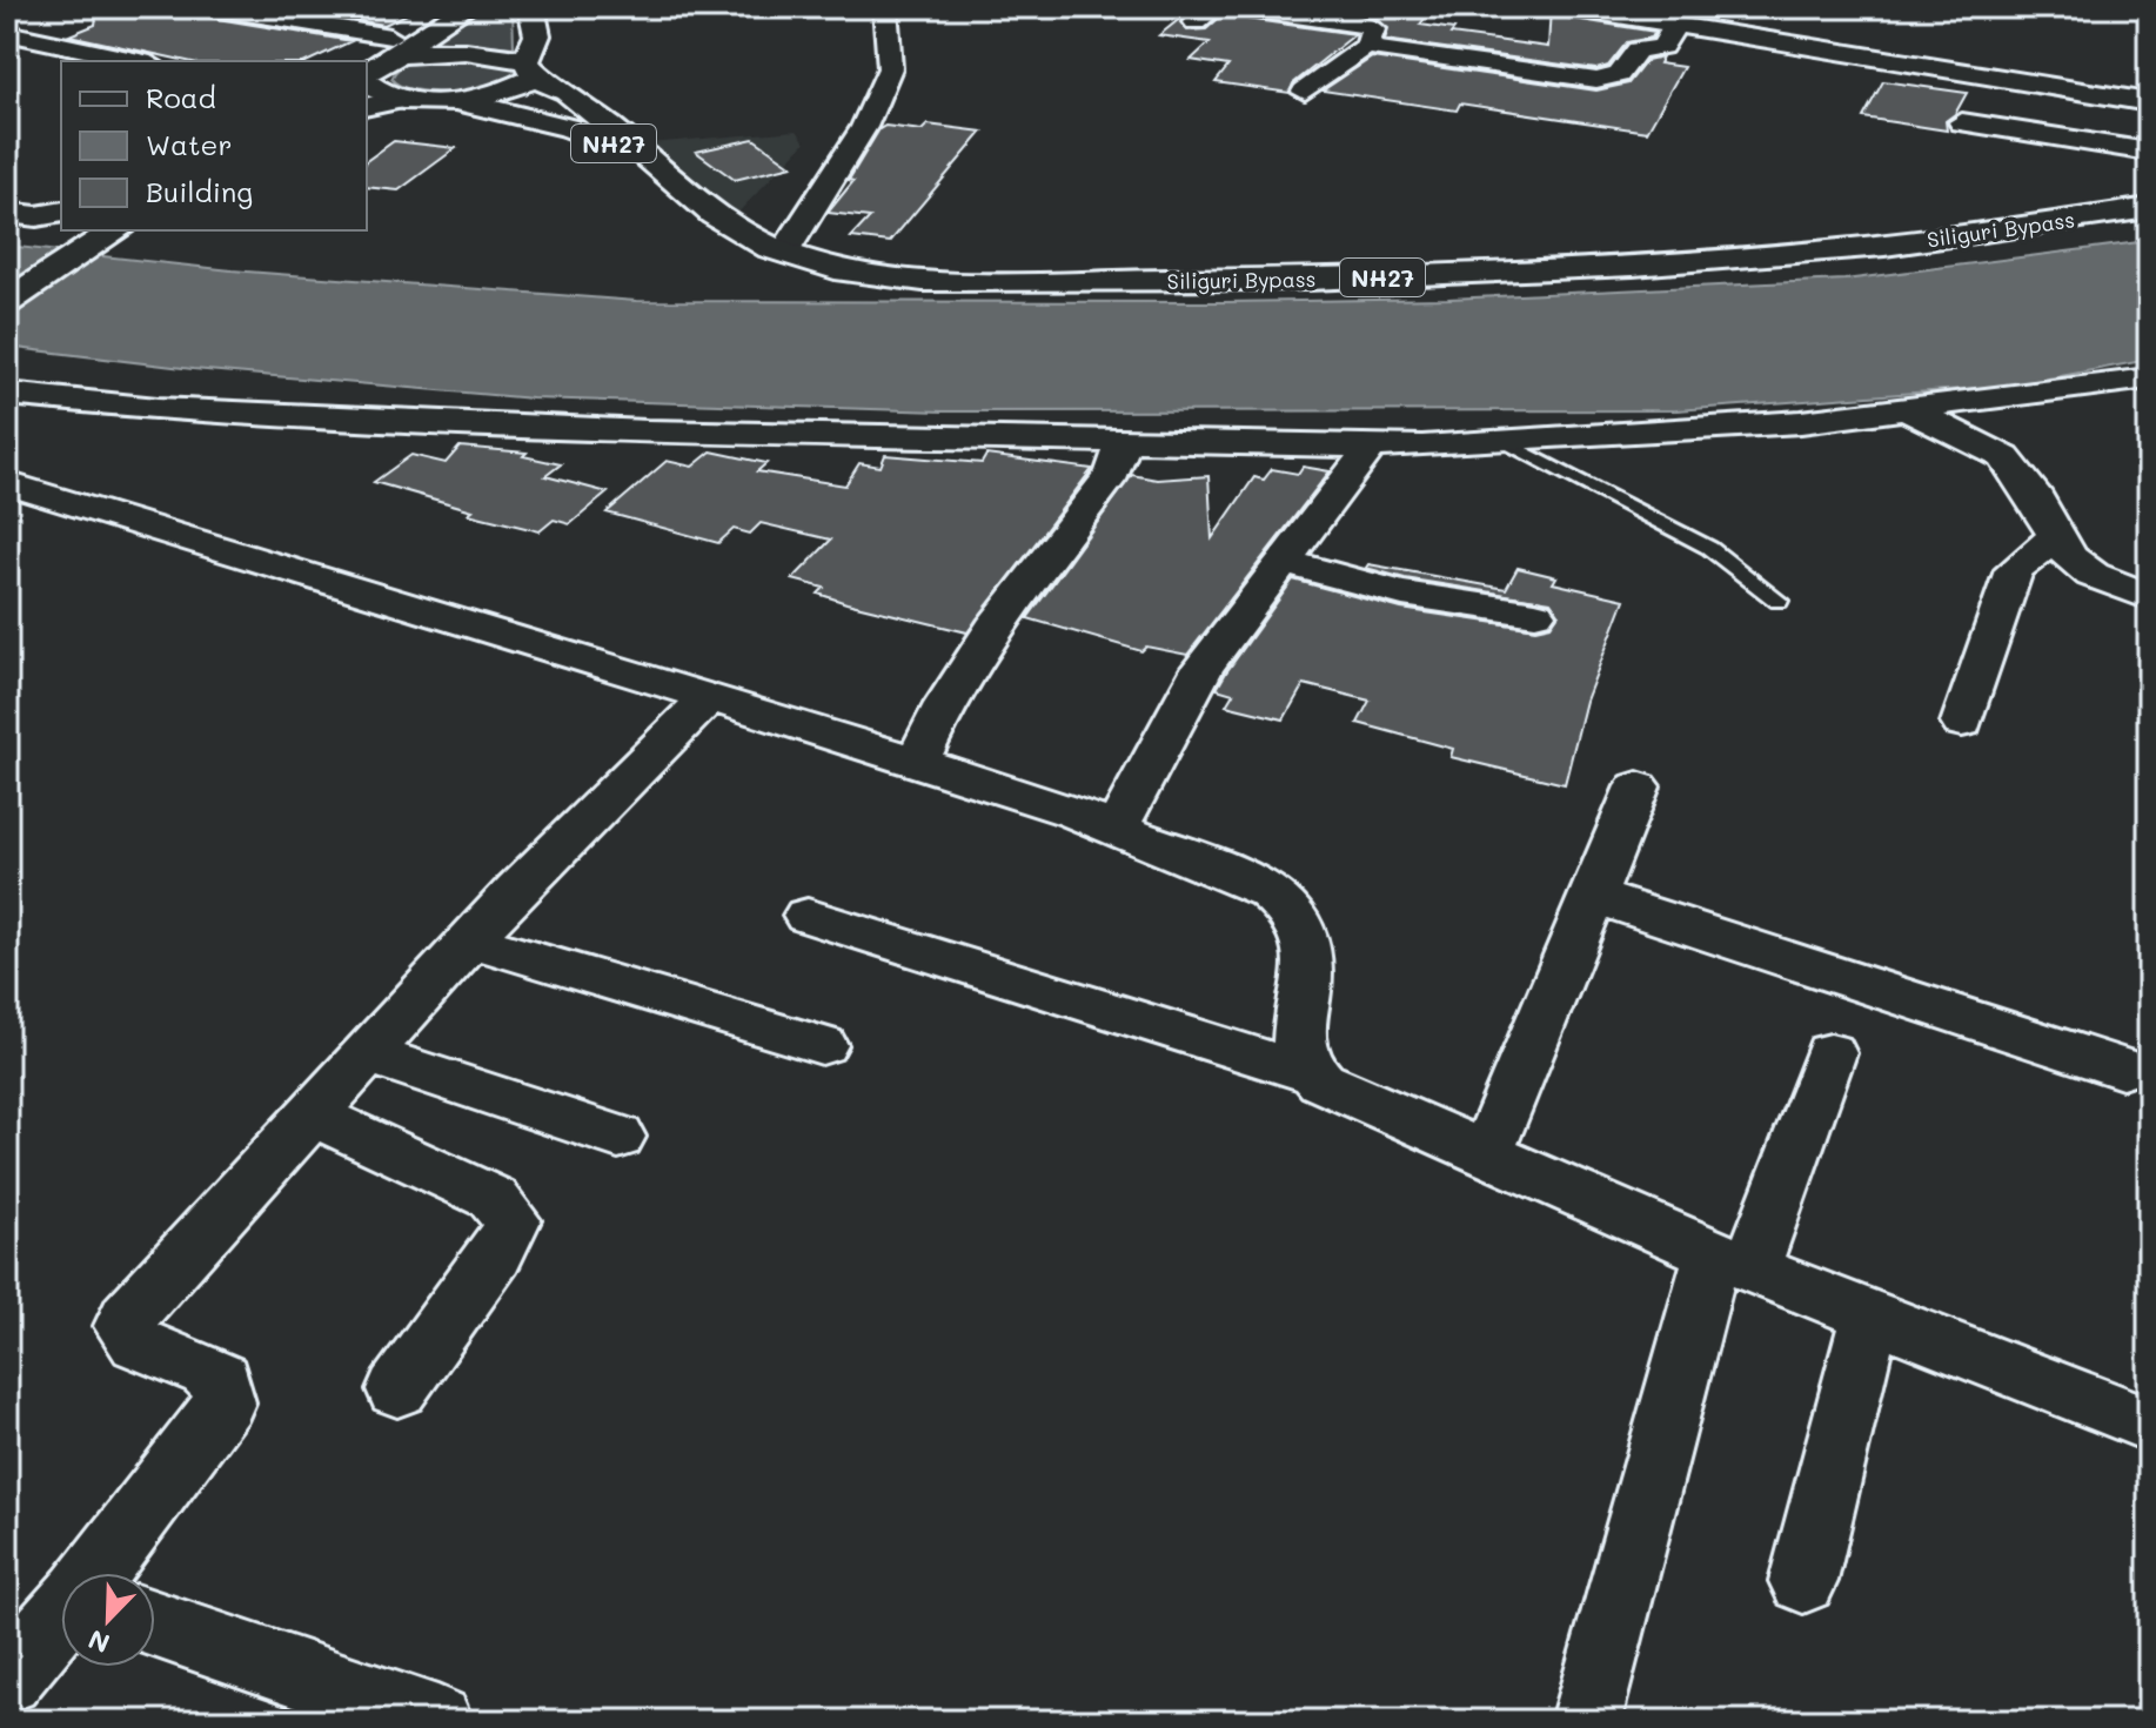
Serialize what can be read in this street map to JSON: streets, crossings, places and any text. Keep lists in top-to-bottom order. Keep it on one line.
{"streets":{"main road":["NH27","Siliguri Bypass"]},"crossings":[["NH27","Siliguri Bypass"]],"legend":["Road","Water","Building"],"north":"bottom left"}
